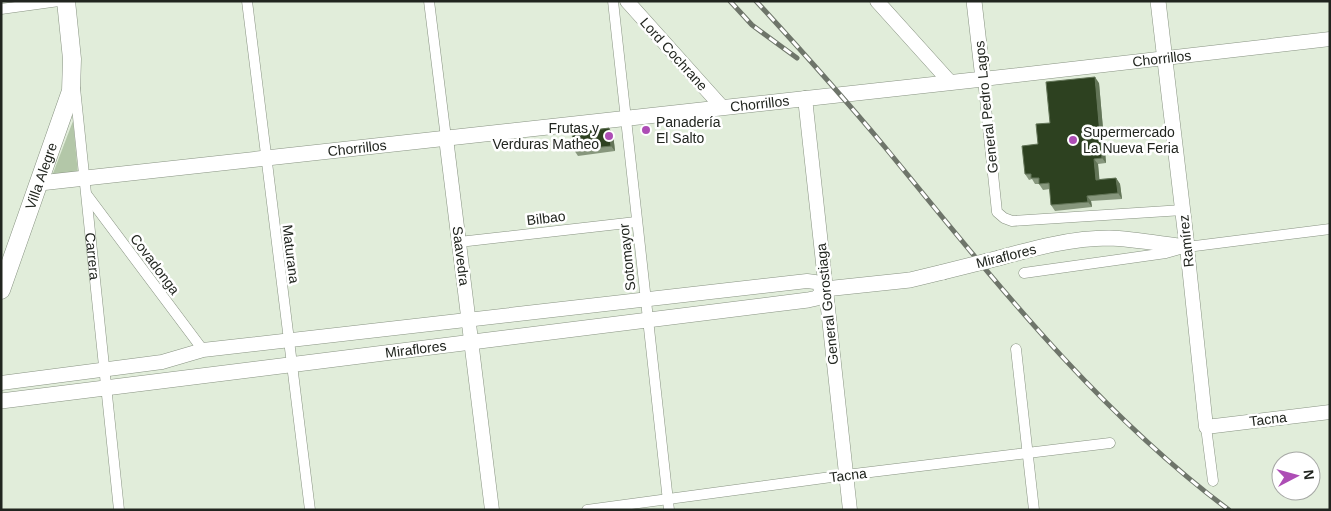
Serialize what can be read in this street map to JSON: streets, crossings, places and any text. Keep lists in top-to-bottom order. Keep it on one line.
{"streets":{"highway":["Villa Alegre","Carrera"],"main road":["Chorrillos","General Pedro Lagos","Ramírez","Miraflores"],"street":["Lord Cochrane","Bilbao","Maturana","Saavedra","Sotomayor","Covadonga","General Gorostiaga","Tacna"]},"crossings":[["Lord Cochrane","Chorrillos"],["Chorrillos","General Pedro Lagos"],["Chorrillos","Villa Alegre"],["Chorrillos","Ramírez"],["Chorrillos","Maturana"],["Chorrillos","Carrera"],["Chorrillos","Saavedra"],["Chorrillos","Sotomayor"],["Chorrillos","Covadonga"],["Chorrillos","General Gorostiaga"],["General Pedro Lagos","Ramírez"],["Villa Alegre","Carrera"],["Bilbao","Saavedra"],["Bilbao","Sotomayor"],["Ramírez","Miraflores"],["Ramírez","Tacna"],["Maturana","Miraflores"],["Carrera","Miraflores"],["Carrera","Covadonga"],["Saavedra","Miraflores"],["Miraflores","Sotomayor"],["Miraflores","Covadonga"],["Miraflores","General Gorostiaga"],["Sotomayor","Tacna"],["General Gorostiaga","Tacna"]],"places":["Panadería El Salto","Frutas y Verduras Matheo","Supermercado La Nueva Feria"],"north":"right"}
